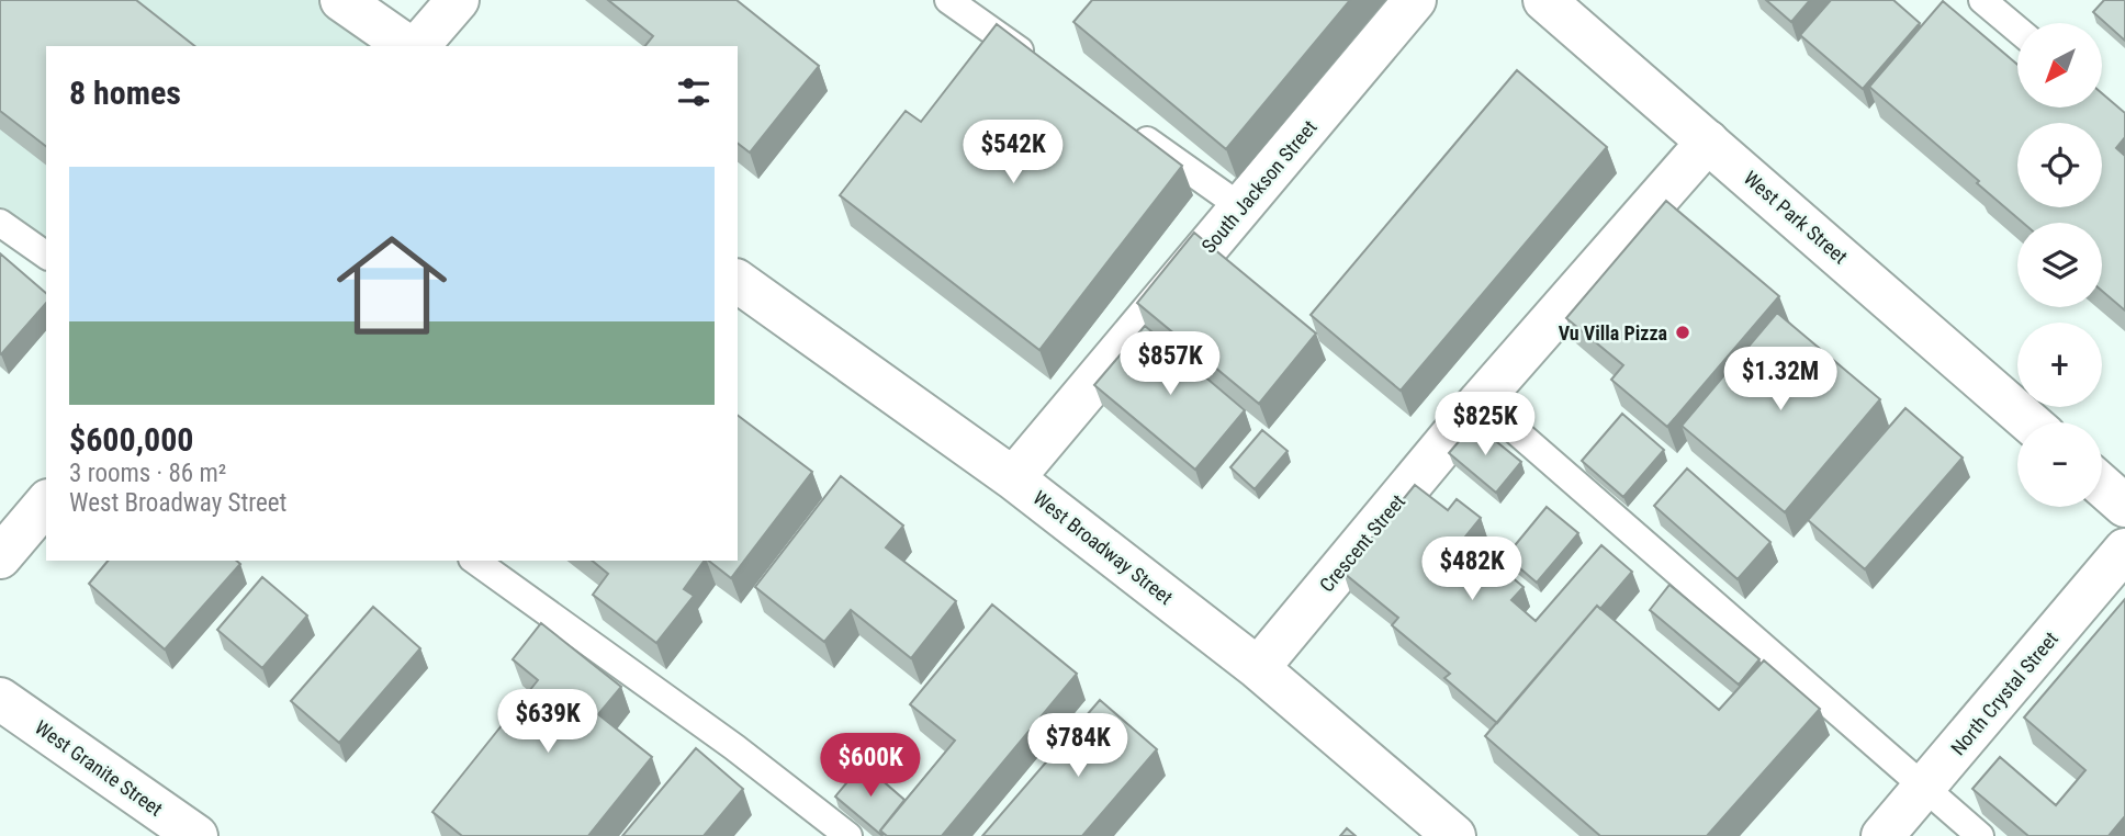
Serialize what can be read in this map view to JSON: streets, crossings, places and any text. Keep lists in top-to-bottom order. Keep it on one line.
{"streets":{"street":["South Jackson Street","West Park Street","Crescent Street","West Broadway Street","North Crystal Street","West Granite Street"]},"crossings":[["South Jackson Street","West Broadway Street"],["West Park Street","Crescent Street"],["Crescent Street","West Broadway Street"]],"places":["Vu Villa Pizza"],"north":"bottom left","page":{"map_buttons":["+","−"],"heading":"8 homes","price":["$542K","$857K","$1.32M","$825K","$482K","$639K","$784K","$600K"],"list":[{"name":"$600,000","note":"3 rooms · 86 m² · West Broadway Street"}]}}
